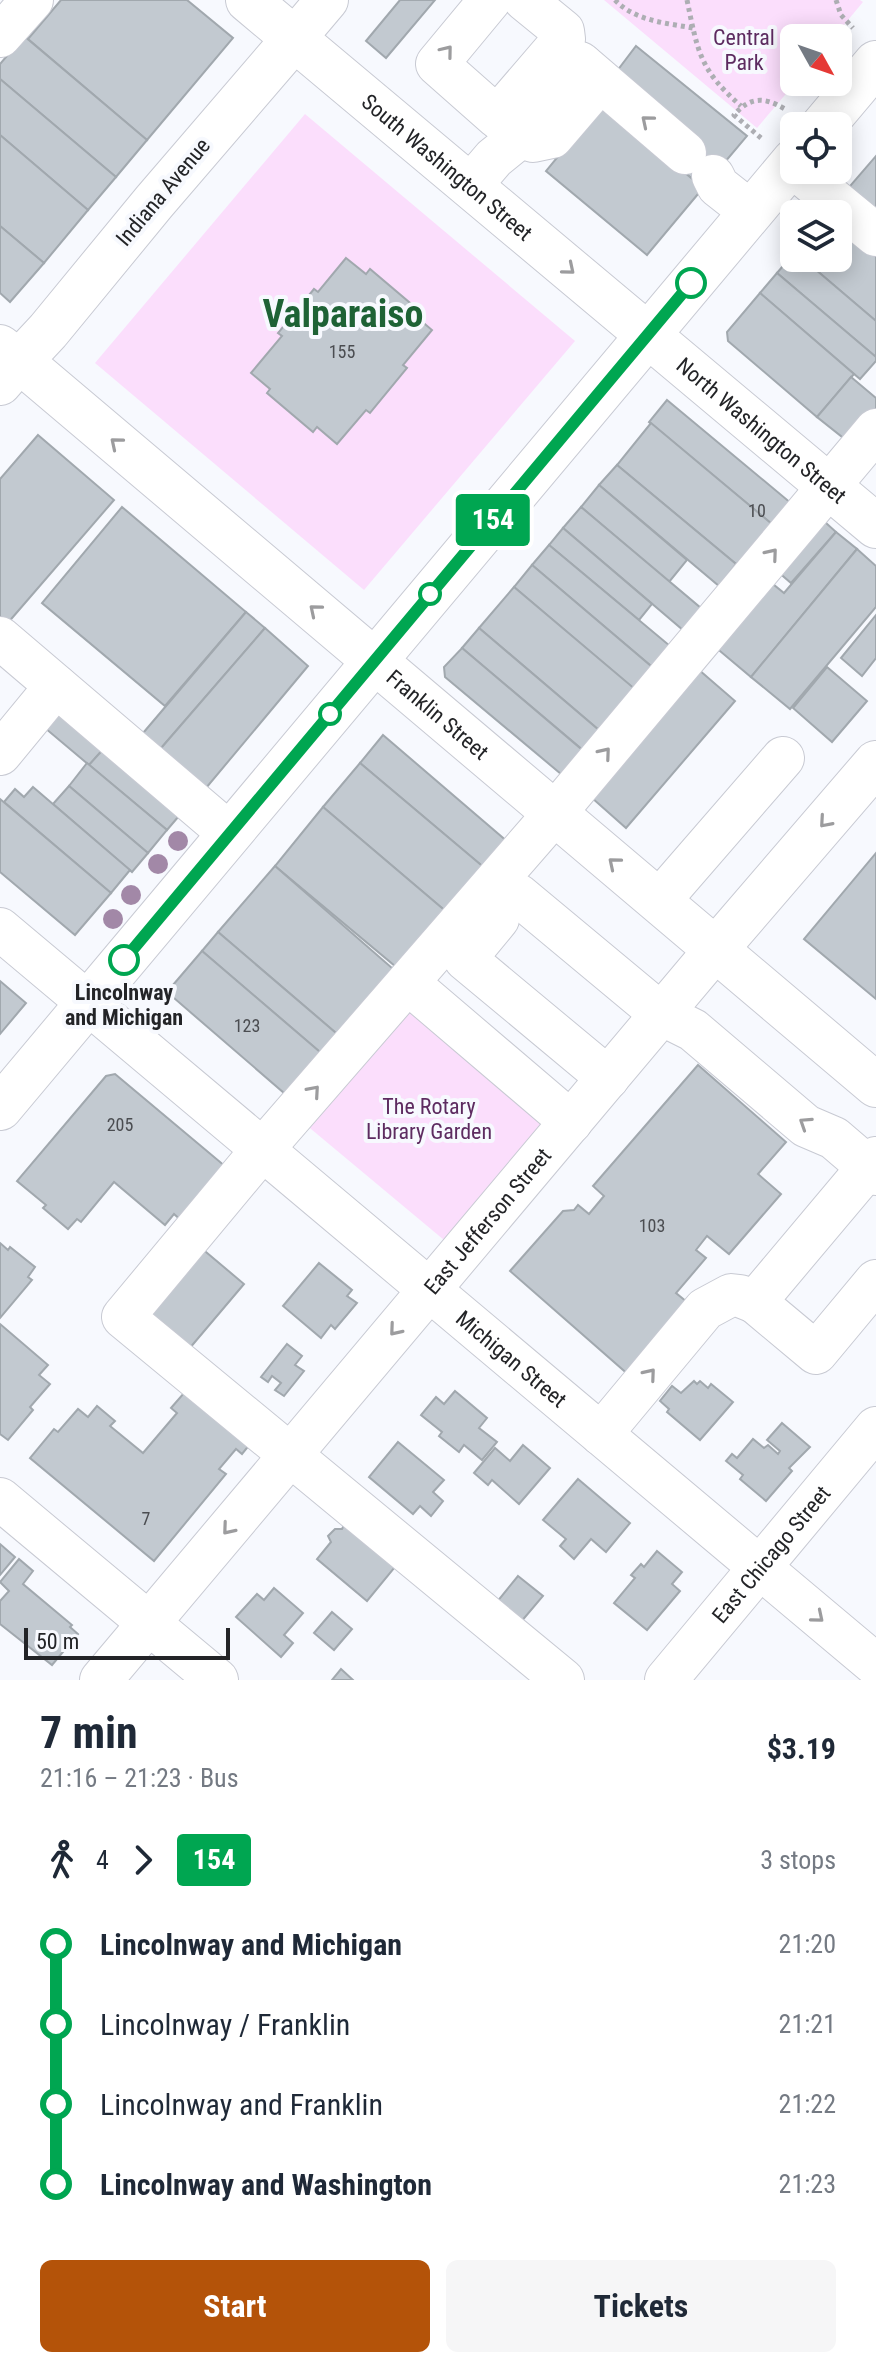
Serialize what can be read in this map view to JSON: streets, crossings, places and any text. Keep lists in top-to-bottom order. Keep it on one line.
{"streets":{"main road":["South Washington Street","Indiana Avenue","North Washington Street","Franklin Street","East Jefferson Street"],"street":["Michigan Street","East Chicago Street"]},"crossings":[["South Washington Street","Indiana Avenue"],["South Washington Street","North Washington Street"],["Indiana Avenue","Franklin Street"],["Franklin Street","East Jefferson Street"],["East Jefferson Street","Michigan Street"],["Michigan Street","East Chicago Street"]],"one_way":["South Washington Street","Franklin Street","East Jefferson Street"],"districts":["Valparaiso"],"parks":["Central Park","The Rotary Library Garden"],"places":["Lincolnway and Michigan"],"lines":["bus line 154"],"house_numbers":["155","10","123","205","103","7"],"scale_bar":"50 m","north":"bottom right","page":{"on_map":"154","scale":"50 m","heading":["7 min","21:16 – 21:23 · Bus","$3.19"],"legs":["4","154","3 stops"],"list":[{"name":"Lincolnway and Michigan","value":"21:20"},{"name":"Lincolnway / Franklin","value":"21:21"},{"name":"Lincolnway and Franklin","value":"21:22"},{"name":"Lincolnway and Washington","value":"21:23"}],"buttons":["Start","Tickets"]}}
